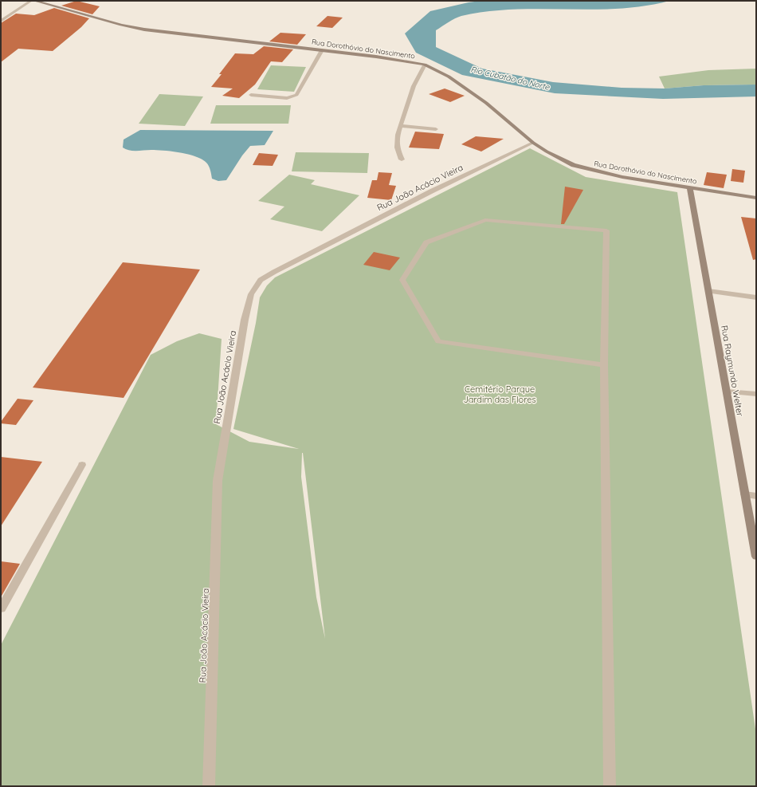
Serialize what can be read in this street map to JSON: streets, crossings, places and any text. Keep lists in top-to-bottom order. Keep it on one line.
{"streets":{"street":["Rua Dorothóvio do Nascimento","Rua João Acácio Vieira","Rua Raymundo Welter"]},"crossings":[["Rua Dorothóvio do Nascimento","Rua João Acácio Vieira"],["Rua Dorothóvio do Nascimento","Rua Raymundo Welter"]],"water":["Rio Cubatão do Norte"],"parks":["Cemitério Parque Jardim das Flores"]}
